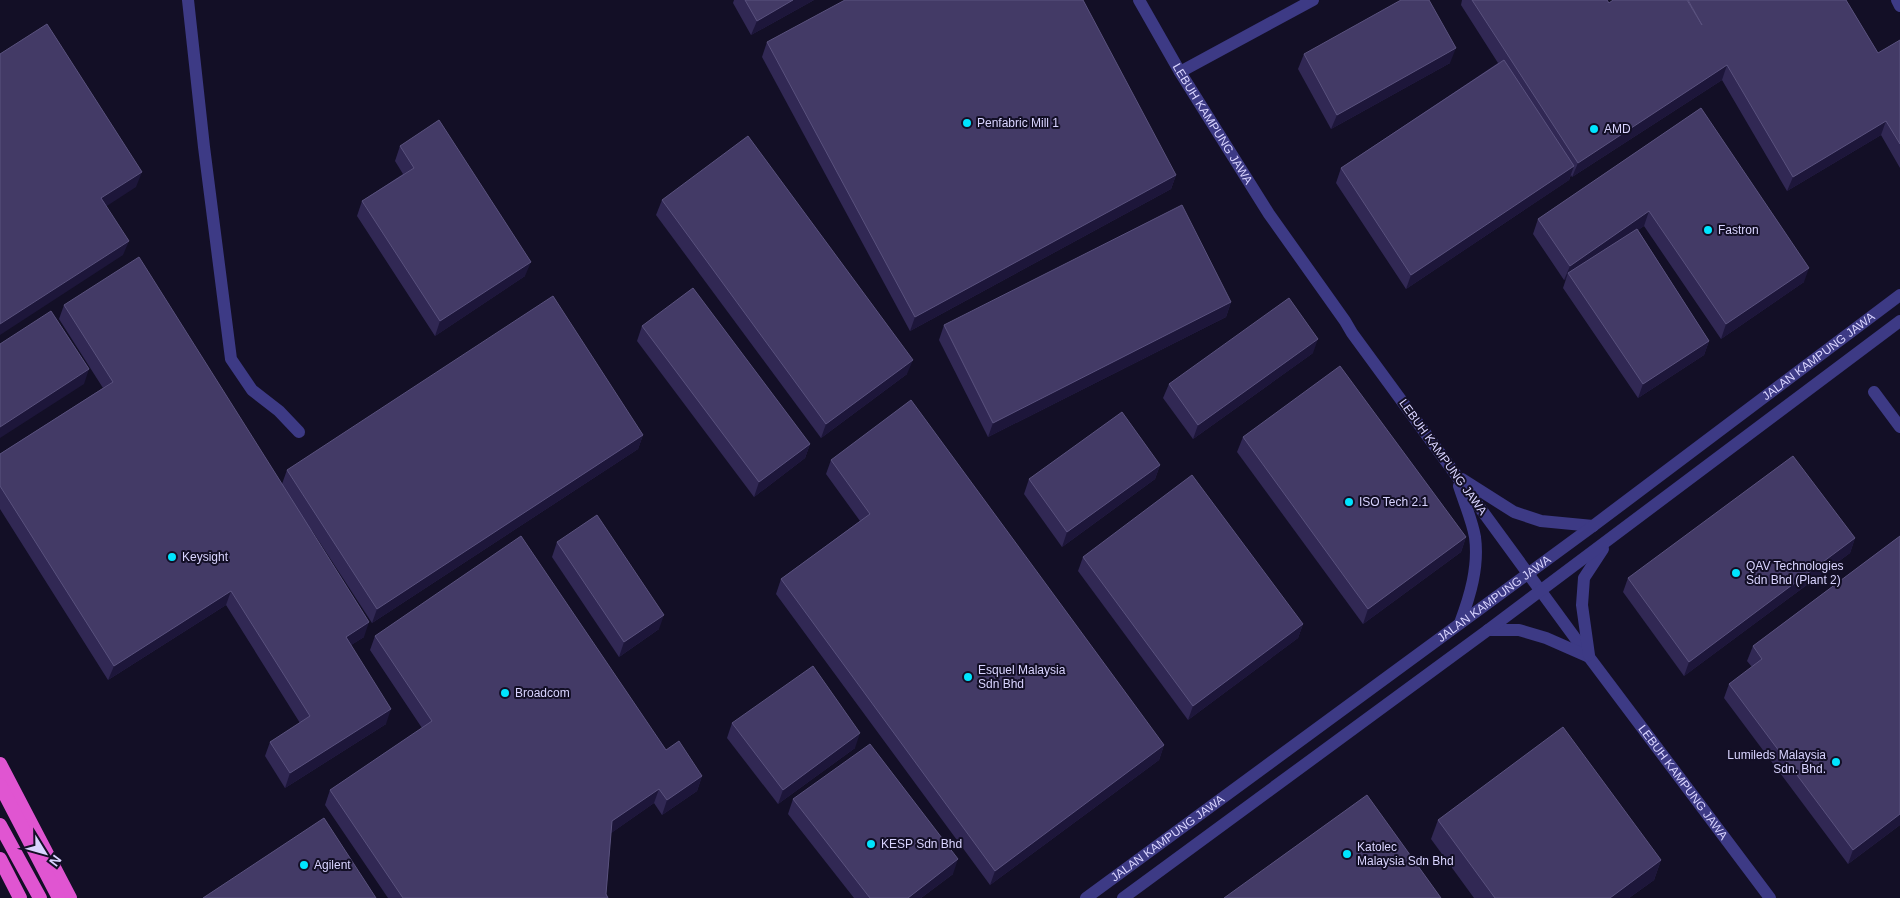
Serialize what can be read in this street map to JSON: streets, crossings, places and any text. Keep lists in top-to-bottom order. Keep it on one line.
{"streets":{"street":["LEBUH KAMPUNG JAWA","JALAN KAMPUNG JAWA"]},"crossings":[["LEBUH KAMPUNG JAWA","JALAN KAMPUNG JAWA"]],"places":["Penfabric Mill 1","AMD","Fastron","ISO Tech 2.1","Keysight","QAV Technologies Sdn Bhd (Plant 2)","Esquel Malaysia Sdn Bhd","Broadcom","Lumileds Malaysia Sdn. Bhd.","KESP Sdn Bhd","Katolec Malaysia Sdn Bhd","Agilent"],"north":"bottom right"}
